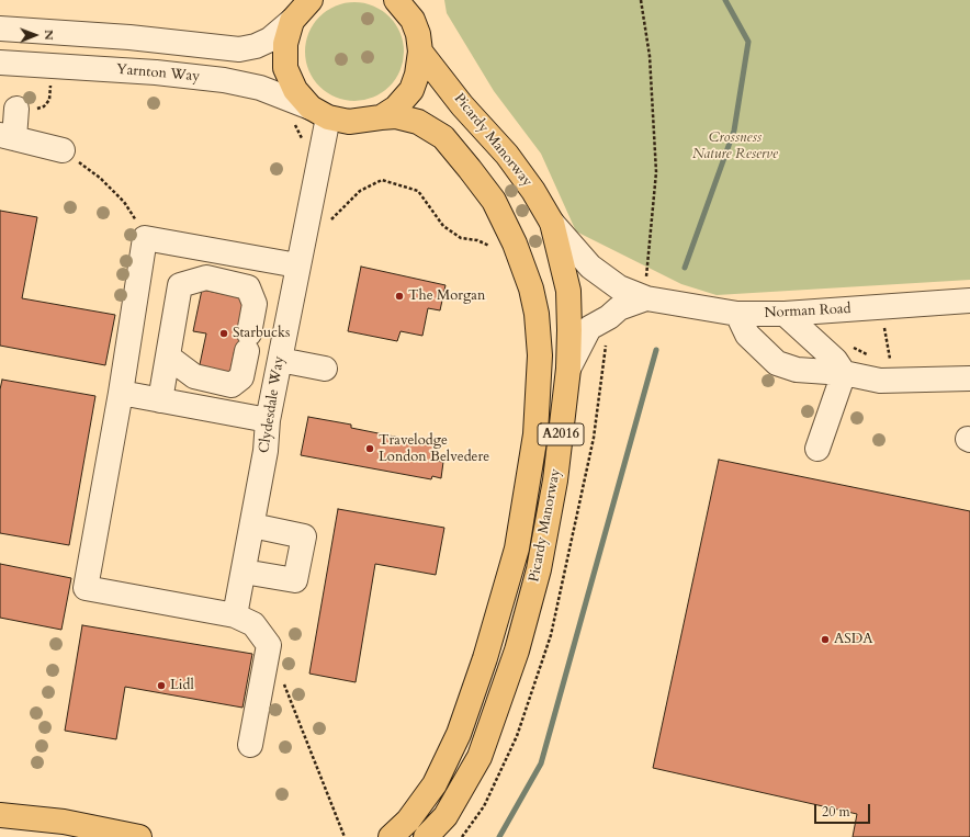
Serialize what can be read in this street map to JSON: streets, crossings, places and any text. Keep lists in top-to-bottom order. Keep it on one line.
{"streets":{"main road":["Picardy Manorway","A2016"],"street":["Yarnton Way","Norman Road","Clydesdale Way"]},"crossings":[["Yarnton Way","Clydesdale Way"],["Picardy Manorway","Norman Road"]],"parks":["Crossness Nature Reserve"],"places":["The Morgan","Starbucks","Travelodge London Belvedere","ASDA","Lidl"],"scale_bar":"20 m","north":"right"}
